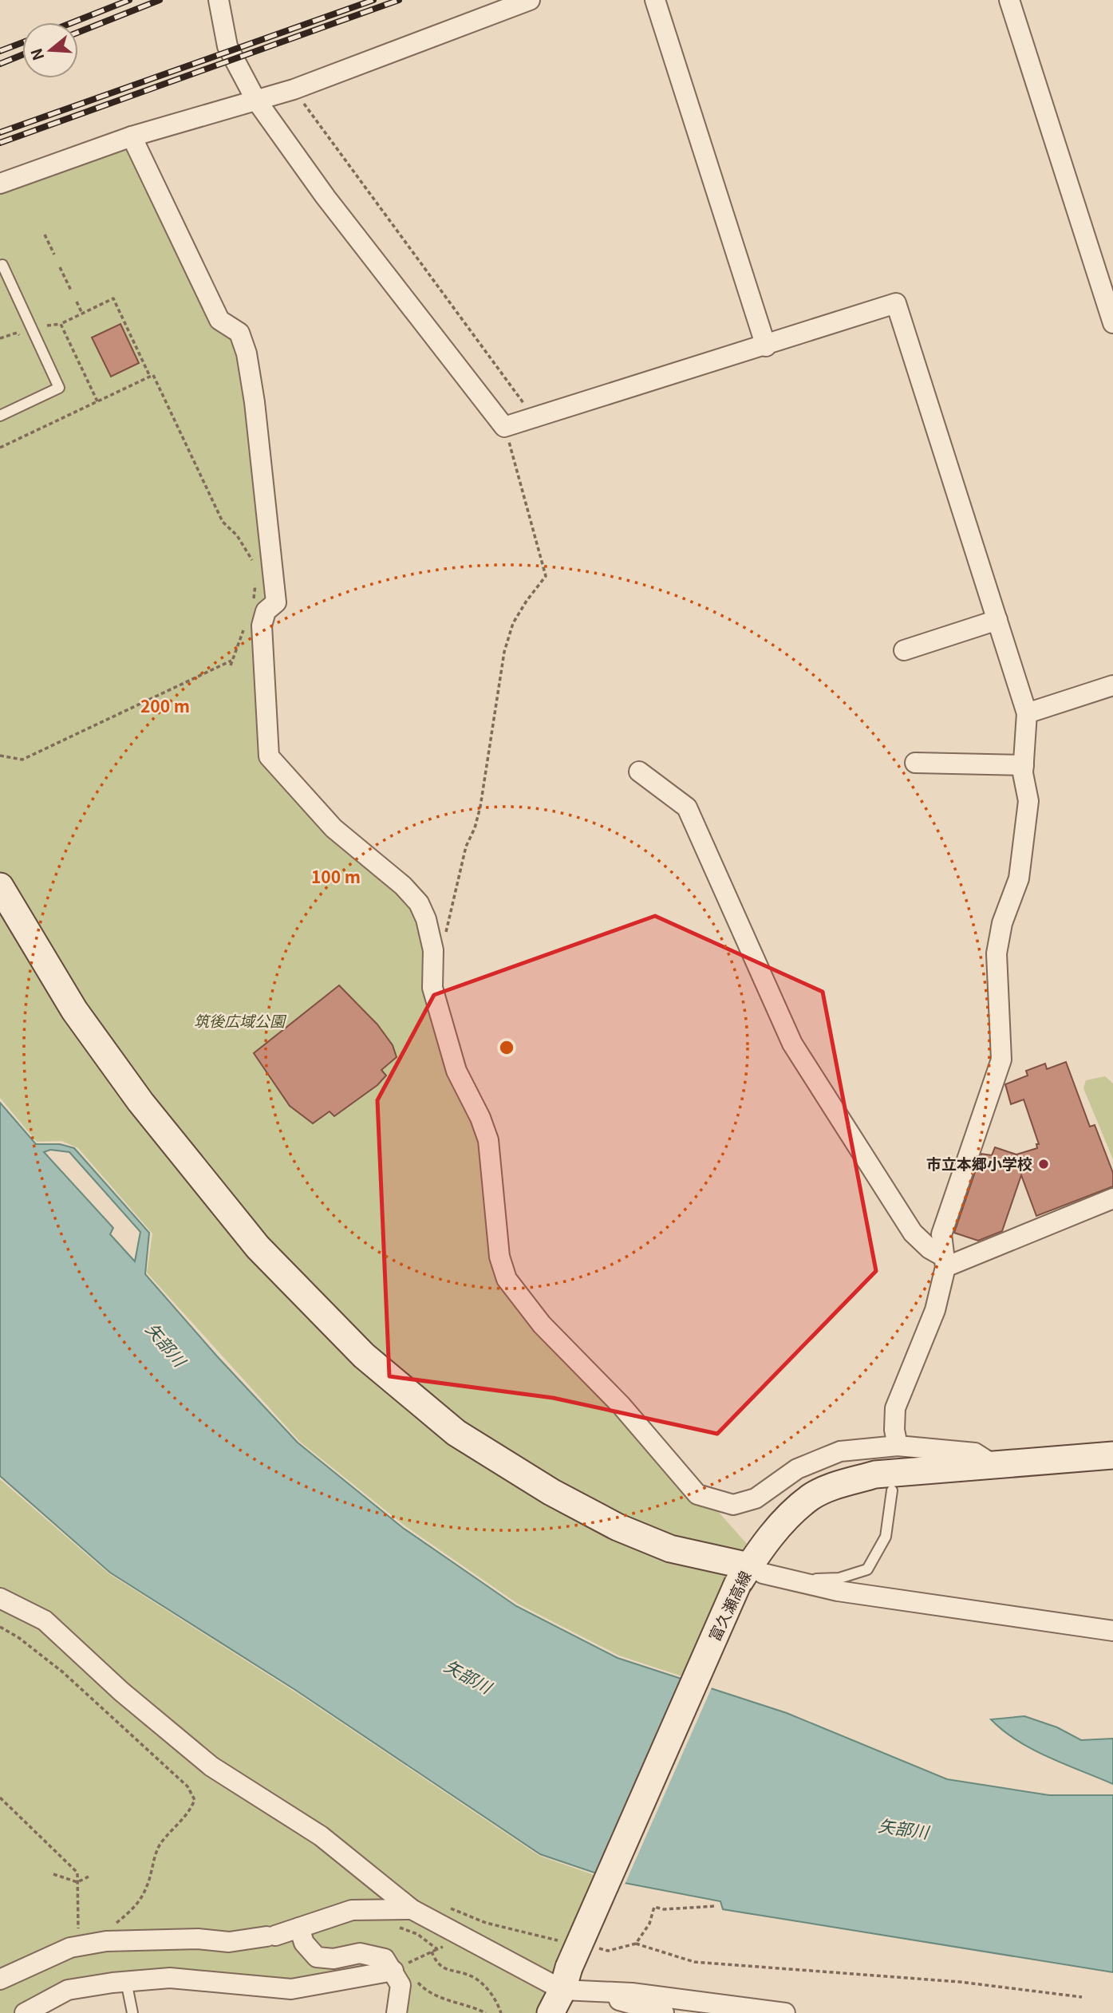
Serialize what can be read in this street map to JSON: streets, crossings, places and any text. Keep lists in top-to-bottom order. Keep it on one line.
{"streets":{"street":["富久瀬高線"]},"water":["矢部川"],"parks":["筑後広域公園"],"places":["市立本郷小学校"],"north":"left","rings":["200 m","100 m"]}
